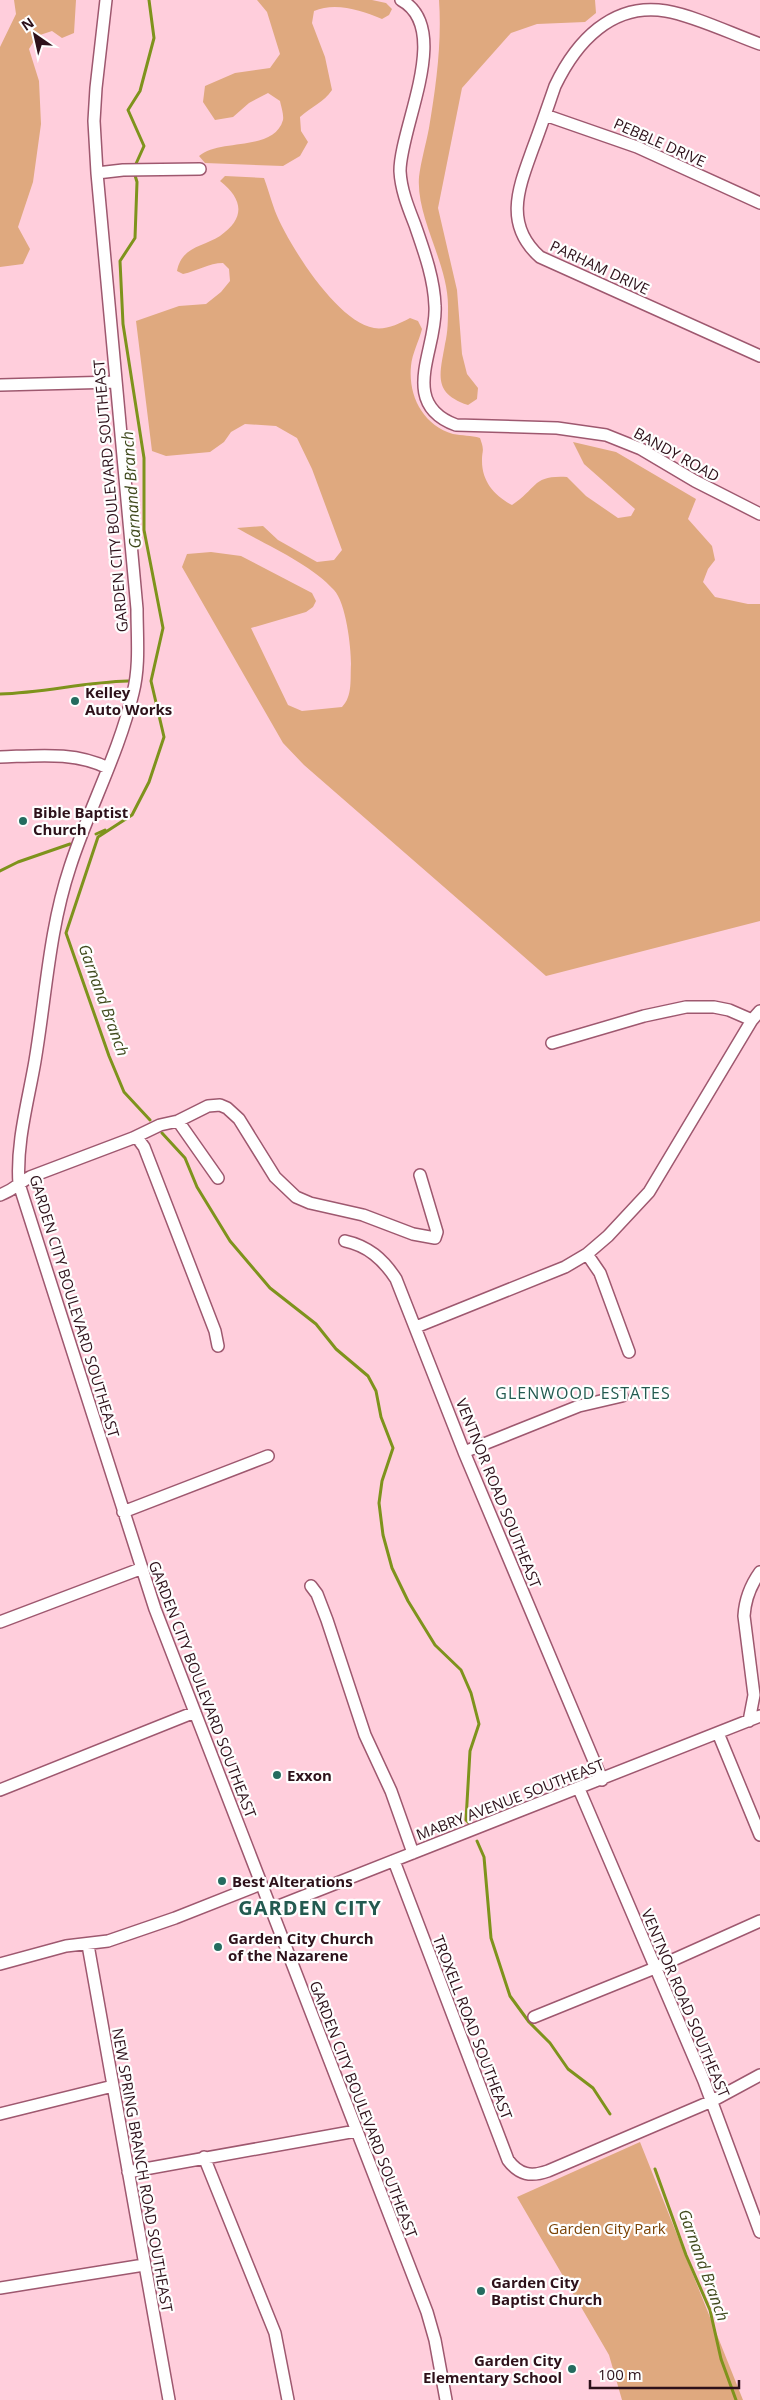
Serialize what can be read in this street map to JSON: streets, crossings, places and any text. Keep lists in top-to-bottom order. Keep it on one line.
{"streets":{"street":["PEBBLE DRIVE","PARHAM DRIVE","BANDY ROAD","GARDEN CITY BOULEVARD SOUTHEAST","VENTNOR ROAD SOUTHEAST","MABRY AVENUE SOUTHEAST","TROXELL ROAD SOUTHEAST","NEW SPRING BRANCH ROAD SOUTHEAST"]},"crossings":[["PEBBLE DRIVE","PARHAM DRIVE"],["GARDEN CITY BOULEVARD SOUTHEAST","MABRY AVENUE SOUTHEAST"],["VENTNOR ROAD SOUTHEAST","MABRY AVENUE SOUTHEAST"],["VENTNOR ROAD SOUTHEAST","TROXELL ROAD SOUTHEAST"],["MABRY AVENUE SOUTHEAST","TROXELL ROAD SOUTHEAST"]],"districts":["GLENWOOD ESTATES","GARDEN CITY"],"water":["Garnand Branch"],"parks":["Garden City Park"],"places":["Kelley Auto Works","Bible Baptist Church","Exxon","Best Alterations","Garden City Church of the Nazarene","Garden City Baptist Church","Garden City Elementary School"],"scale_bar":"100 m","north":"top left"}
